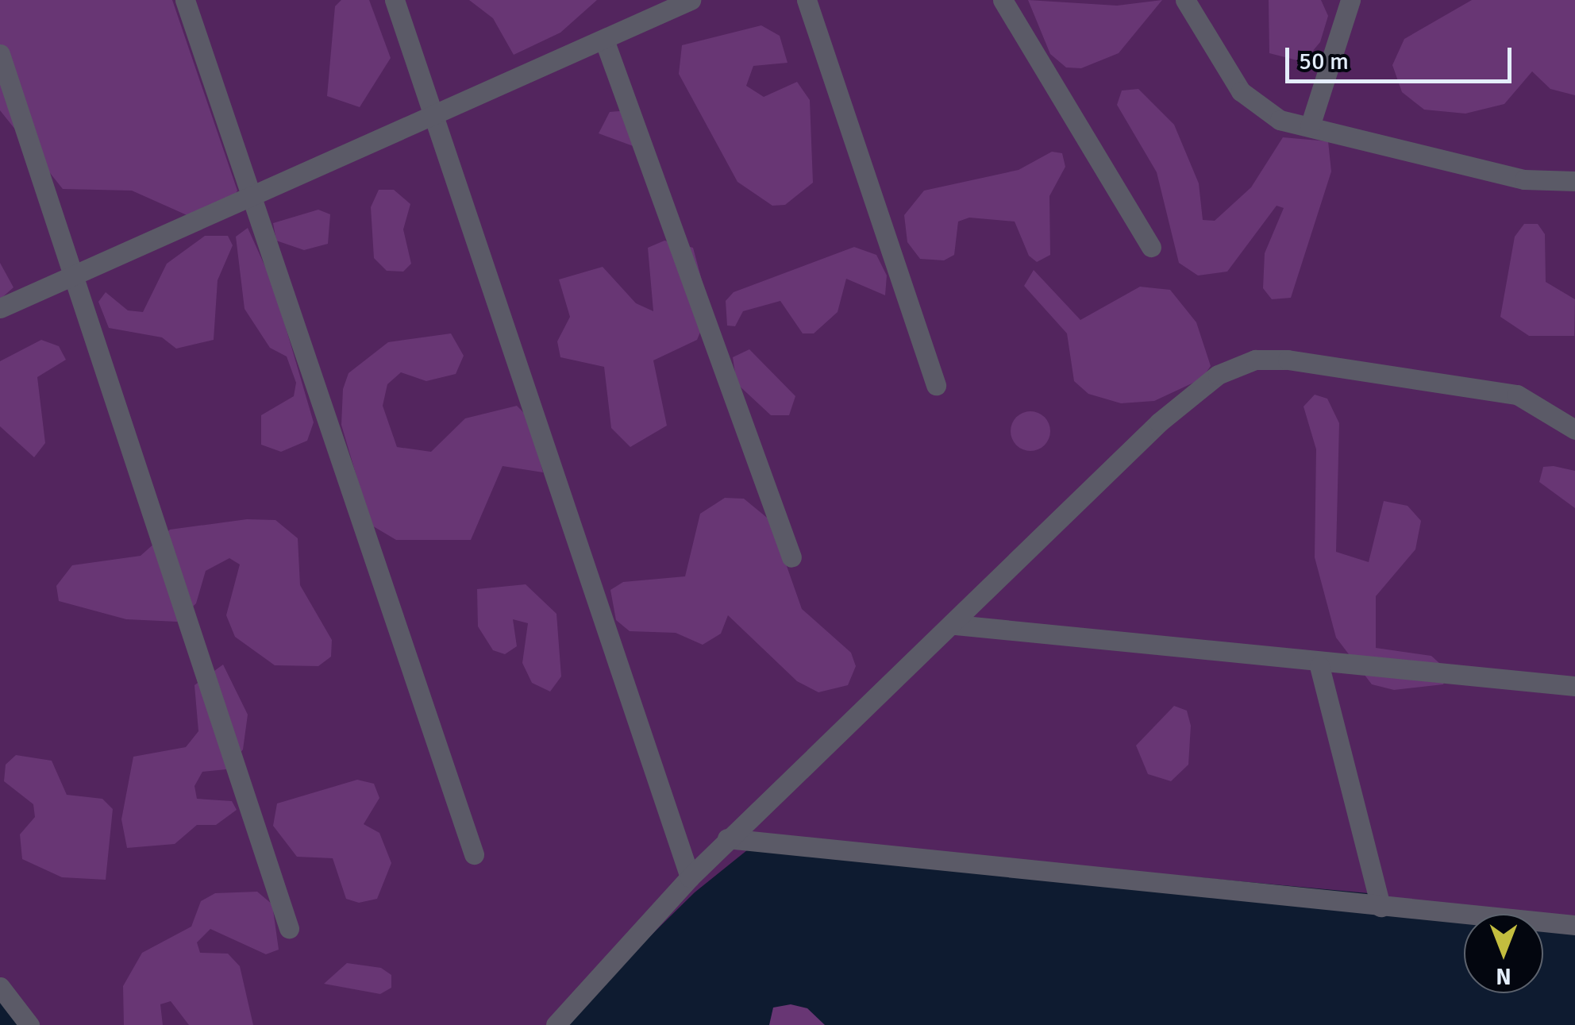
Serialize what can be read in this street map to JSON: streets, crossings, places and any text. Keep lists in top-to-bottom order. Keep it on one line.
{"scale_bar":"50 m","north":"bottom"}
